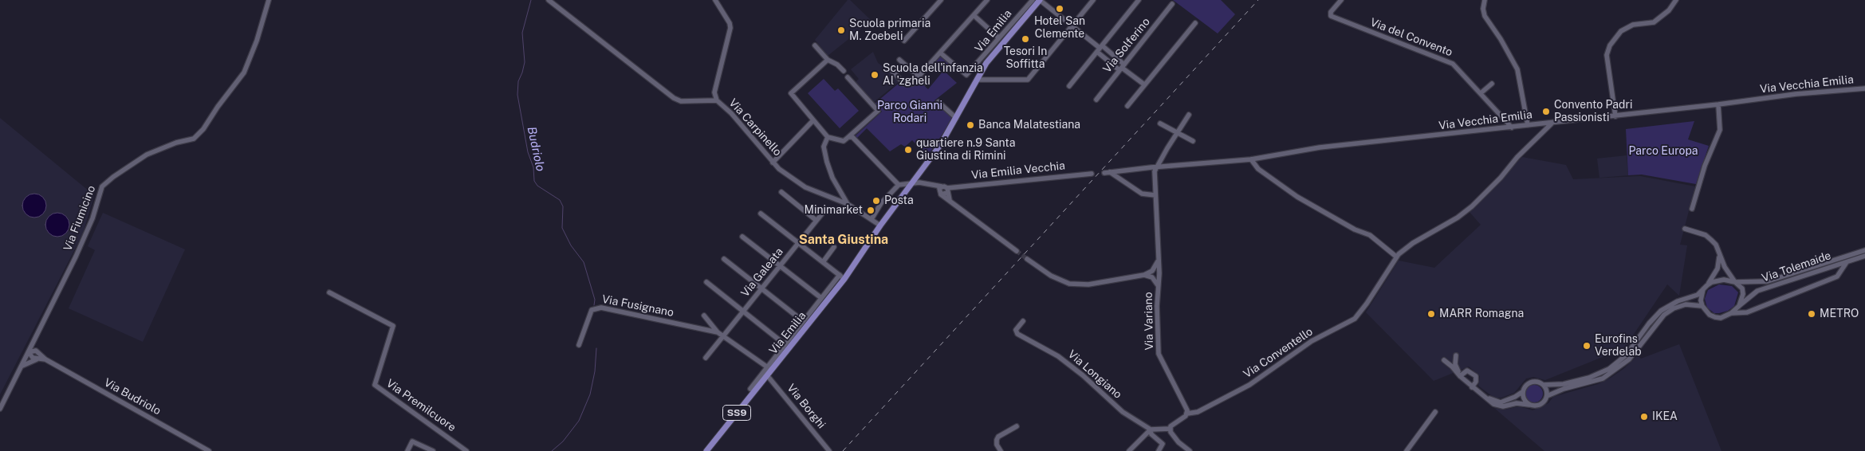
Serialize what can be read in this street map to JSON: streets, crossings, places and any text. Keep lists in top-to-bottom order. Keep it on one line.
{"streets":{"main road":["Via Emilia","SS9"],"street":["Via del Convento","Via Solferino","Via Vecchia Emilia","Via Carpinello","Via Emilia Vecchia","Via Fiumicino","Via Tolemaide","Via Galeata","Via Fusignano","Via Variano","Via Conventello","Via Longiano","Via Budriolo","Via Premilcuore","Via Borghi"]},"crossings":[["Via Emilia","Via Emilia Vecchia"],["Via Emilia","Via Fusignano"],["Via Emilia","Via Borghi"],["Via del Convento","Via Vecchia Emilia"],["Via Vecchia Emilia","Via Variano"],["Via Vecchia Emilia","Via Conventello"],["Via Galeata","Via Fusignano"],["Via Fusignano","Via Borghi"],["Via Variano","Via Conventello"]],"districts":["Santa Giustina"],"water":["Budriolo"],"parks":["Parco Gianni Rodari","Parco Europa"],"places":["Hotel San Clemente","Scuola primaria M. Zoebeli","Tesori In Soffitta","Scuola dell'infanzia Al 'zgheli","Convento Padri Passionisti","Banca Malatestiana","quartiere n.9 Santa Giustina di Rimini","Posta","Minimarket","MARR Romagna","METRO","Eurofins Verdelab","IKEA"]}
